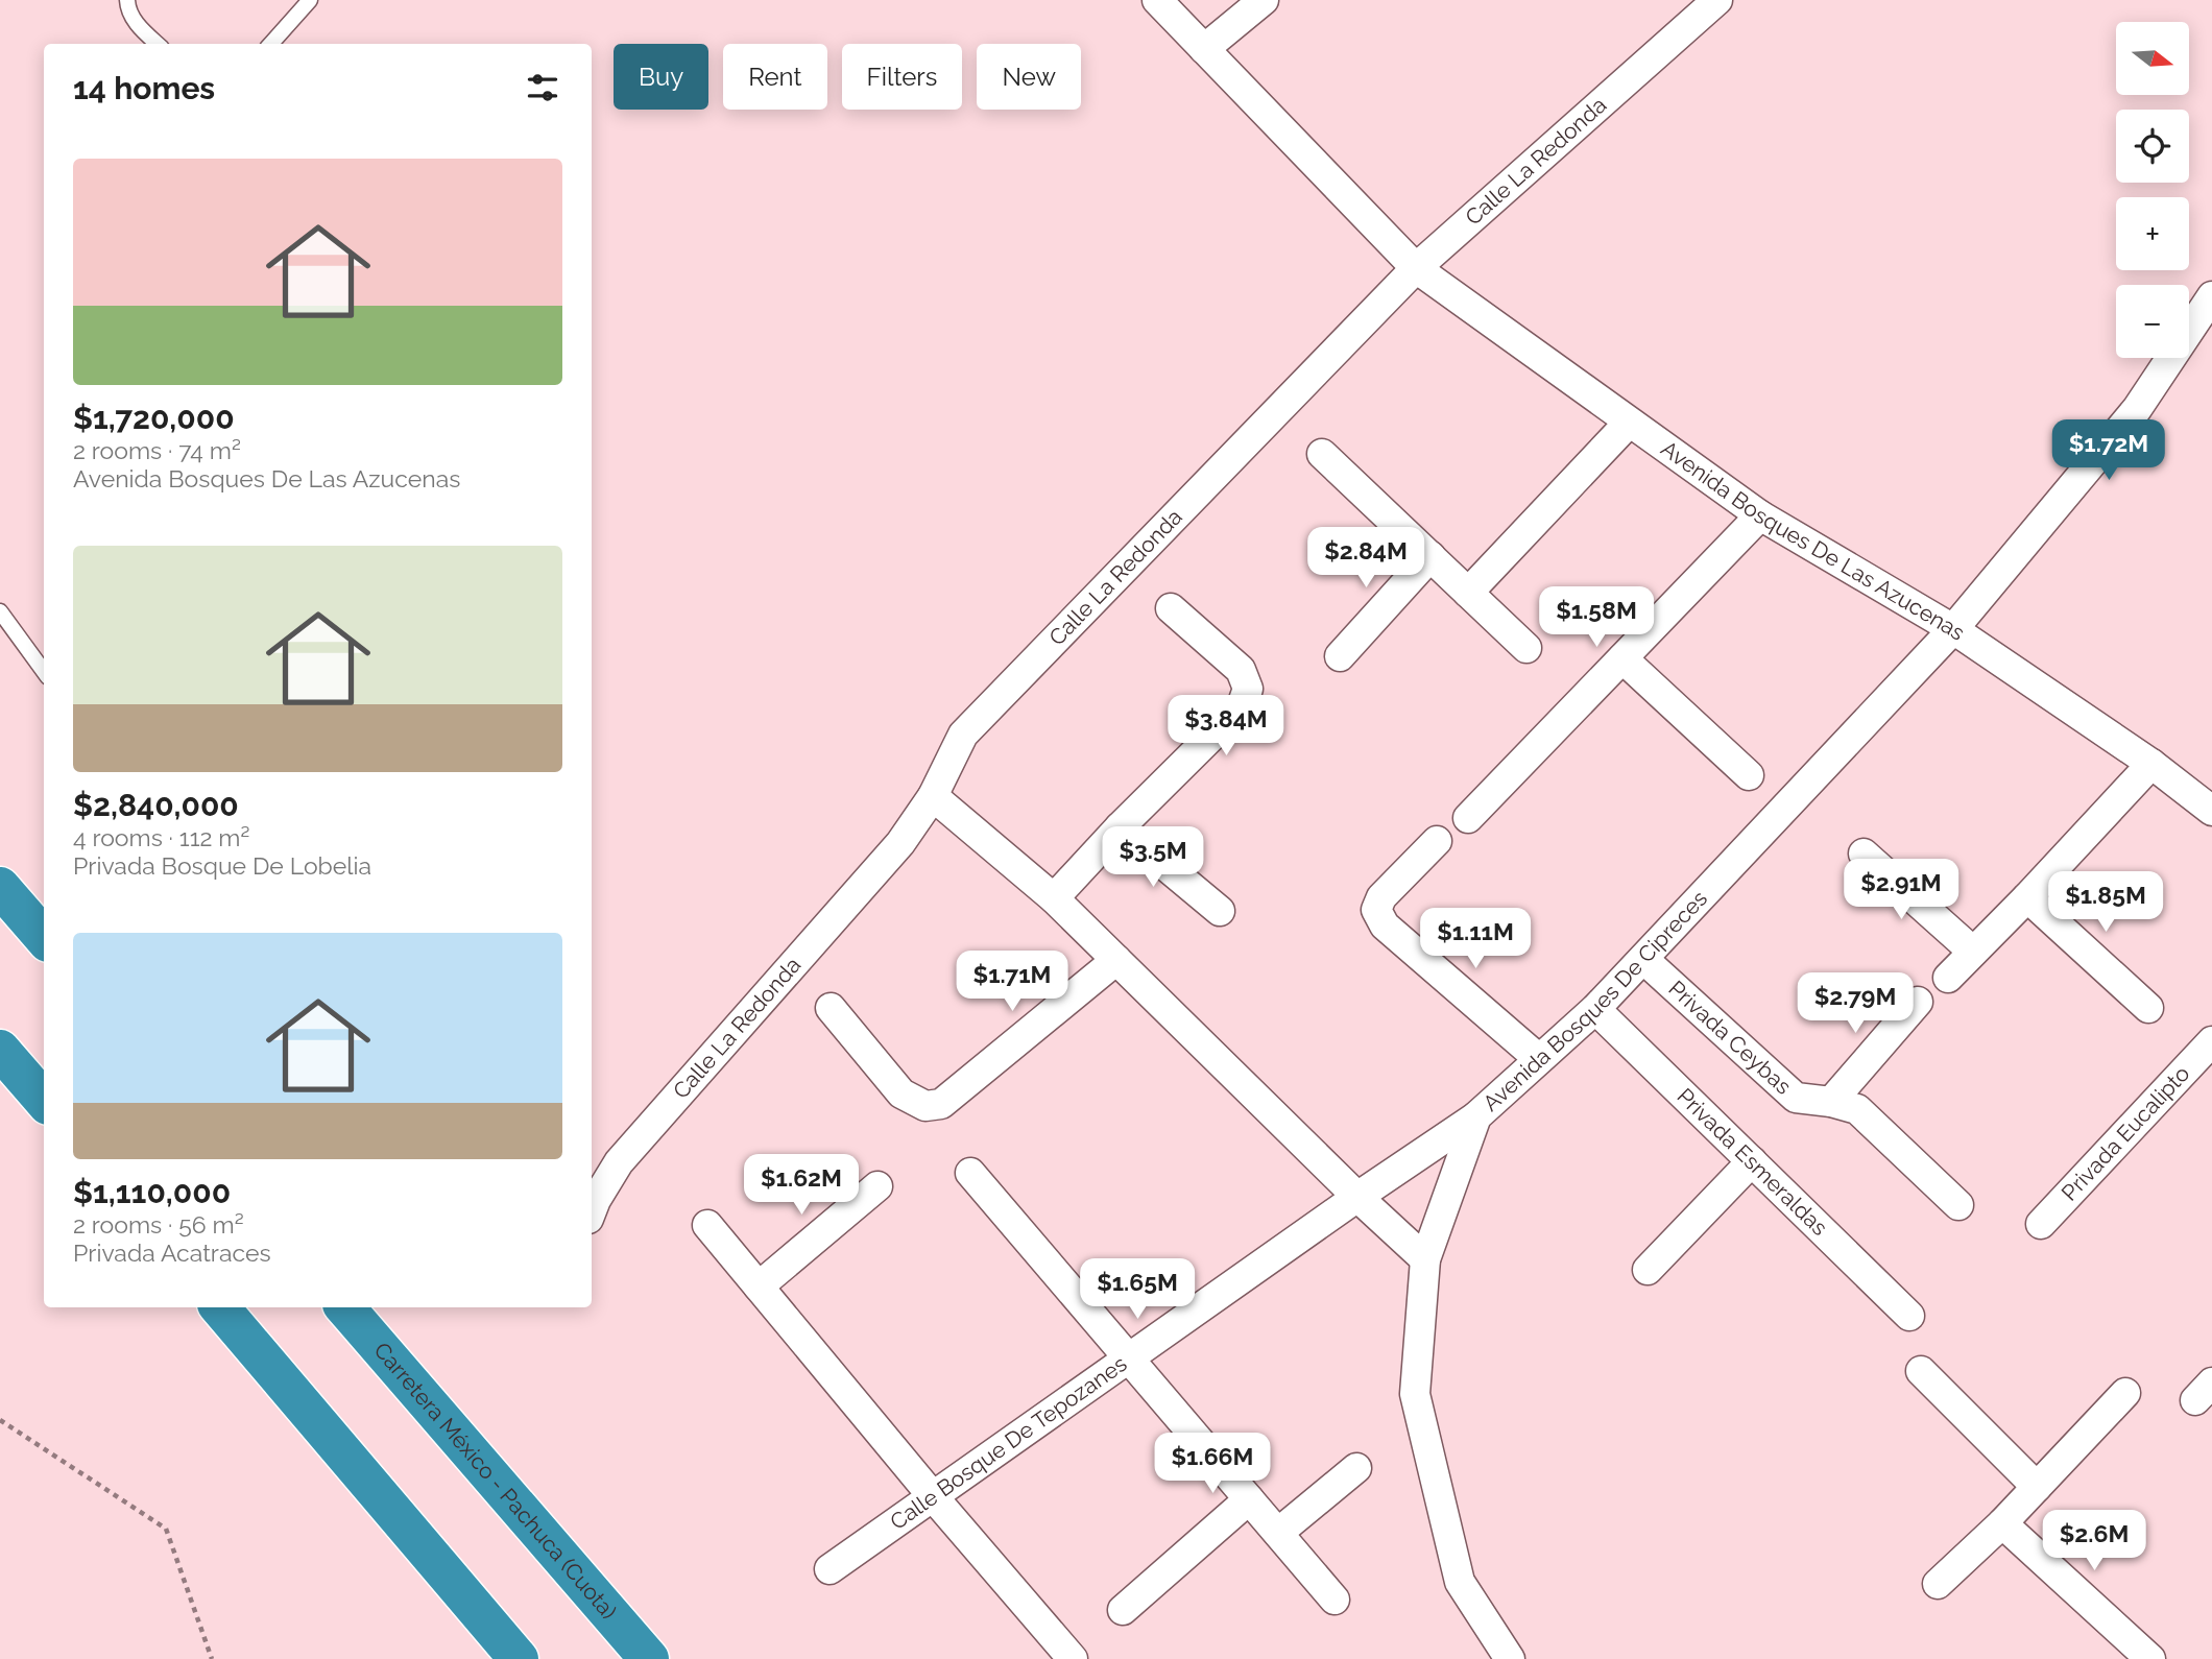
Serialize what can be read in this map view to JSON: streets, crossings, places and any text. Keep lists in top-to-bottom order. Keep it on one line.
{"streets":{"highway":["Carretera México - Pachuca (Cuota)"],"street":["Calle La Redonda","Avenida Bosques De Las Azucenas","Avenida Bosques De Cipreces","Privada Ceybas","Privada Eucalipto","Privada Esmeraldas","Calle Bosque De Tepozanes"]},"crossings":[["Calle La Redonda","Avenida Bosques De Las Azucenas"],["Avenida Bosques De Las Azucenas","Avenida Bosques De Cipreces"],["Avenida Bosques De Cipreces","Privada Ceybas"],["Avenida Bosques De Cipreces","Privada Esmeraldas"],["Avenida Bosques De Cipreces","Calle Bosque De Tepozanes"]],"north":"right","page":{"map_buttons":["+","−"],"chip":["Buy","Rent","Filters","New"],"heading":"14 homes","list":[{"name":"$1,720,000","note":"2 rooms · 74 m² · Avenida Bosques De Las Azucenas"},{"name":"$2,840,000","note":"4 rooms · 112 m² · Privada Bosque De Lobelia"},{"name":"$1,110,000","note":"2 rooms · 56 m² · Privada Acatraces"}],"price":["$1.72M","$2.84M","$1.58M","$3.84M","$3.5M","$2.91M","$1.85M","$1.11M","$1.71M","$2.79M","$1.62M","$1.65M","$1.66M","$2.6M"]}}
